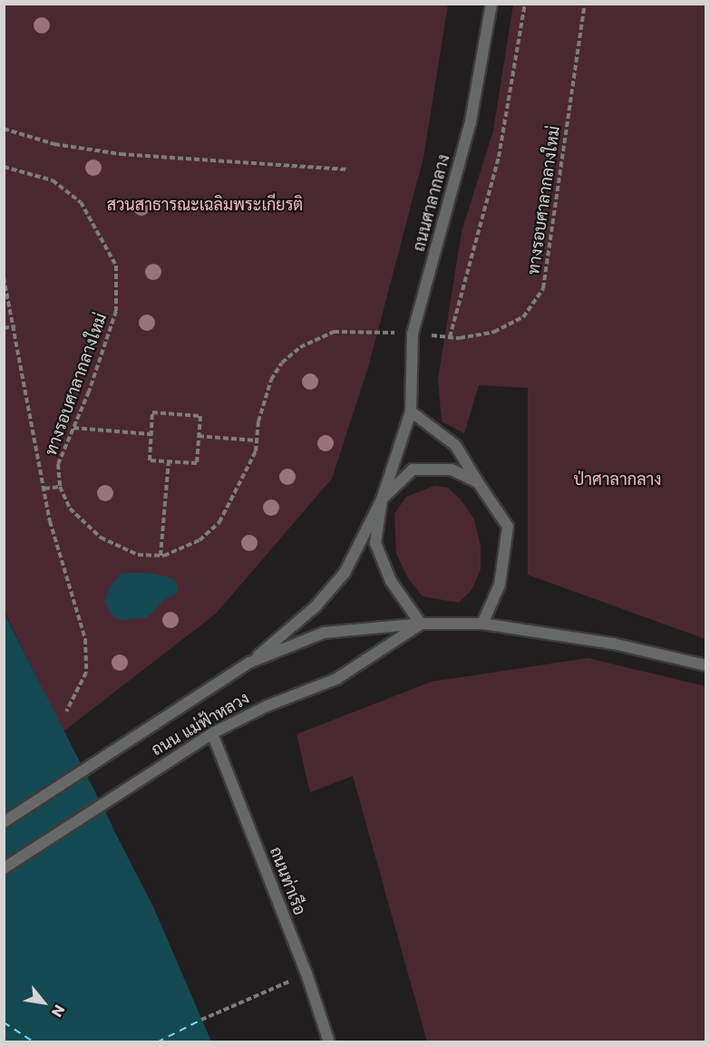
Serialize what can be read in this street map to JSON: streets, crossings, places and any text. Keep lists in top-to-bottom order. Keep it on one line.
{"streets":{"street":["ถนนศาลากลาง","ถนน แม่ฟ้าหลวง","ถนนท่าเรือ"],"path":["ทางรอบศาลากลางใหม่"]},"crossings":[["ถนนศาลากลาง","ถนน แม่ฟ้าหลวง"],["ถนน แม่ฟ้าหลวง","ถนนท่าเรือ"]],"parks":["สวนสาธารณะเฉลิมพระเกียรติ","ป่าศาลากลาง"],"north":"bottom right"}
